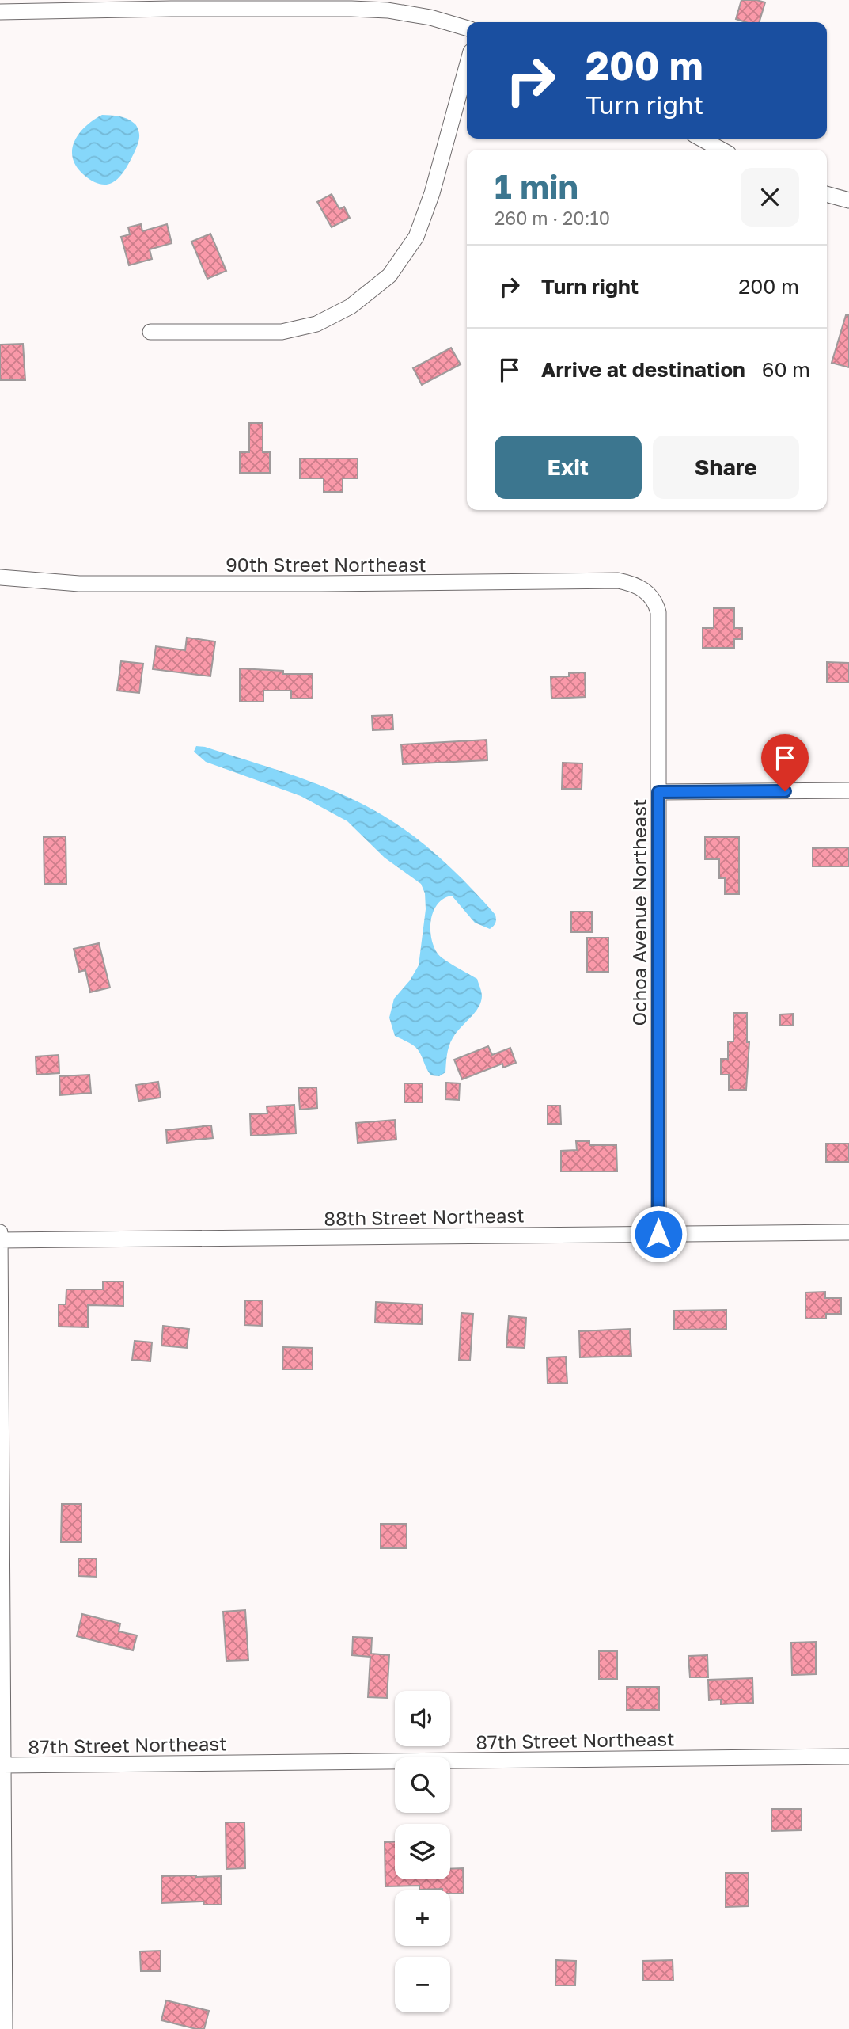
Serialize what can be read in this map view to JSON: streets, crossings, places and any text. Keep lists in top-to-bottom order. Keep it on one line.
{"streets":{"street":["90th Street Northeast","Ochoa Avenue Northeast","88th Street Northeast","87th Street Northeast"]},"crossings":[["90th Street Northeast","Ochoa Avenue Northeast"],["Ochoa Avenue Northeast","88th Street Northeast"]],"page":{"turn":["200 m","Turn right"],"heading":["1 min","260 m · 20:10"],"list":[{"name":"Turn right","value":"200 m"},{"name":"Arrive at destination","value":"60 m"}],"buttons":["Exit","Share"],"map_buttons":["+","−"]}}
